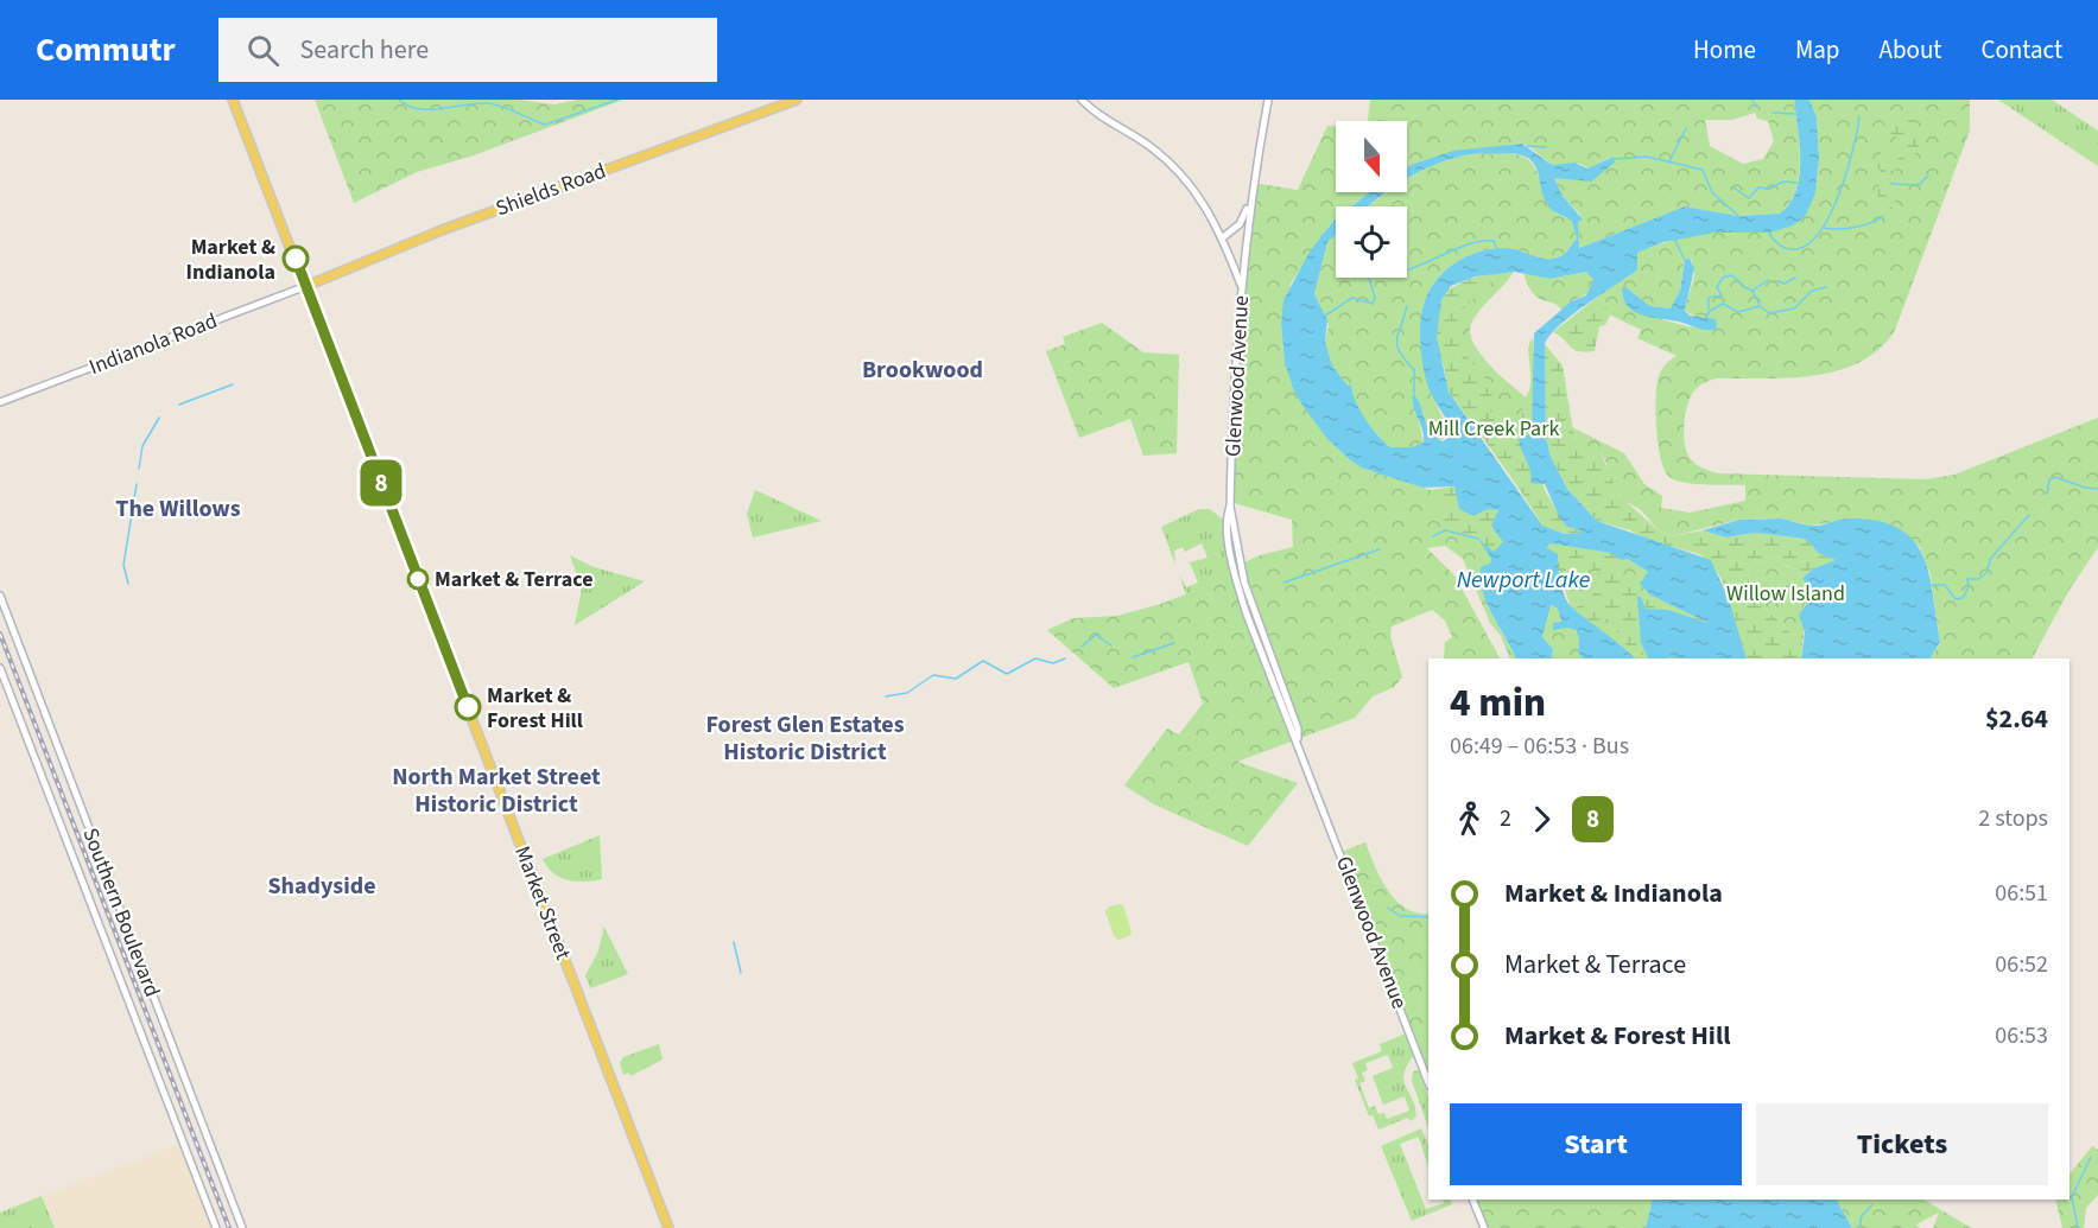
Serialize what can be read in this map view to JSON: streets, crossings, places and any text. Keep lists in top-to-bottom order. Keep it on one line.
{"streets":{"main road":["Shields Road","Market Street"],"street":["Indianola Road","Glenwood Avenue","Southern Boulevard"]},"crossings":[["Shields Road","Indianola Road"],["Shields Road","Market Street"],["Indianola Road","Market Street"]],"districts":["Brookwood","The Willows","Forest Glen Estates Historic District","North Market Street Historic District","Shadyside"],"water":["Newport Lake"],"parks":["Mill Creek Park","Willow Island"],"places":["Market & Indianola","Market & Terrace","Market & Forest Hill"],"lines":["bus line 8"],"north":"bottom","page":{"header":"Commutr","search":"Search here","nav":["Home","Map","About","Contact"],"on_map":"8","heading":["4 min","06:49 – 06:53 · Bus","$2.64"],"legs":["2","8","2 stops"],"list":[{"name":"Market & Indianola","value":"06:51"},{"name":"Market & Terrace","value":"06:52"},{"name":"Market & Forest Hill","value":"06:53"}],"buttons":["Start","Tickets"]}}
